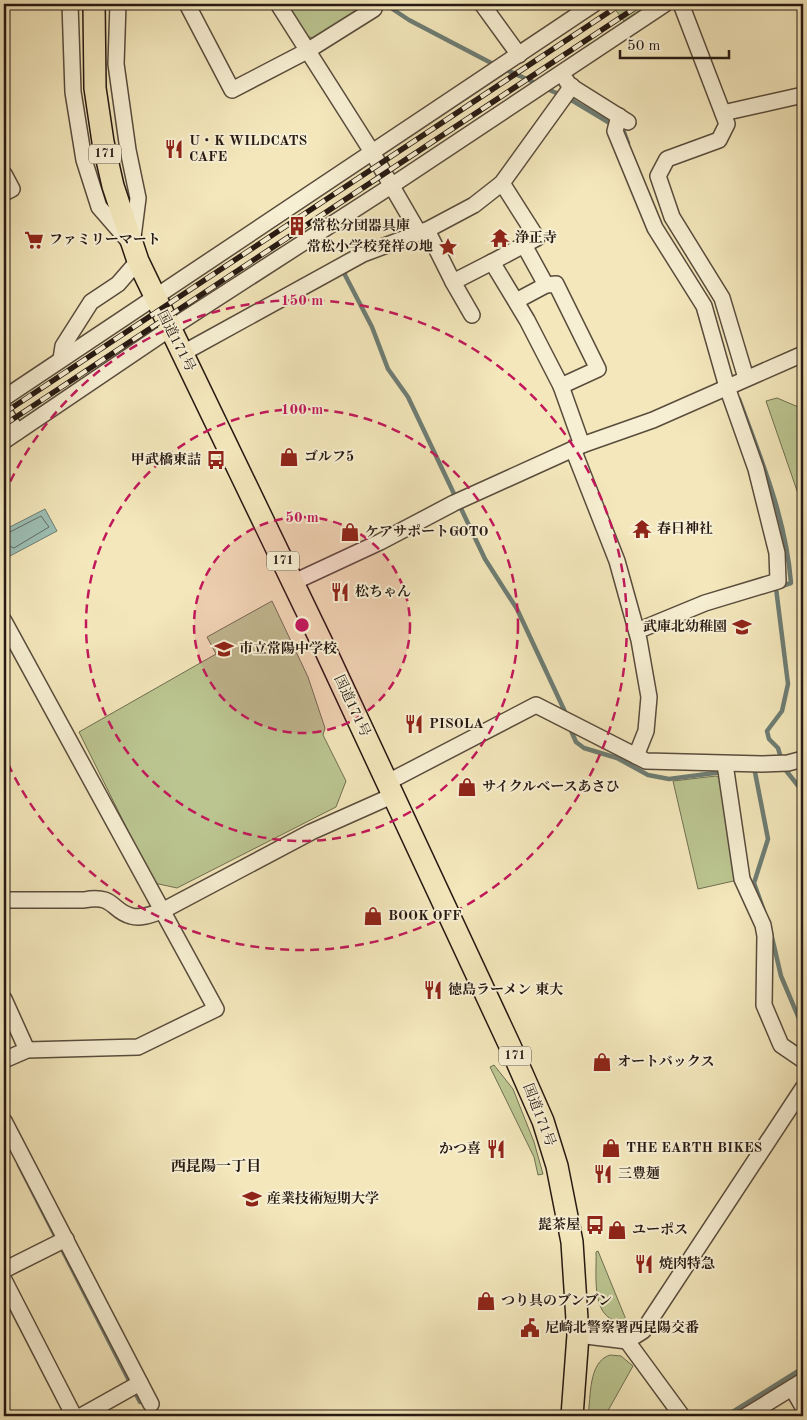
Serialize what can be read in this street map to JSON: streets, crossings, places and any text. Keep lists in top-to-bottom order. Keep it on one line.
{"streets":{"highway":["171","国道171号"]},"districts":["西昆陽一丁目"],"places":{"restaurant":["U・K WILDCATS CAFE","松ちゃん","PISOLA","徳島ラーメン 東大","かつ喜","三豊麺","焼肉特急"],"building":["常松分団器具庫"],"temple":["浄正寺","春日神社"],"supermarket":["ファミリーマート"],"place":["常松小学校発祥の地"],"shop":["ゴルフ5","ケアサポートGOTO","サイクルベースあさひ","BOOK OFF","オートバックス","THE EARTH BIKES","ユーポス","つり具のブンブン"],"bus stop":["甲武橋東詰","髭茶屋"],"school or university":["武庫北幼稚園","市立常陽中学校","産業技術短期大学"],"public building":["尼崎北警察署西昆陽交番"]},"scale_bar":"50 m","rings":["150 m","100 m","50 m"]}
